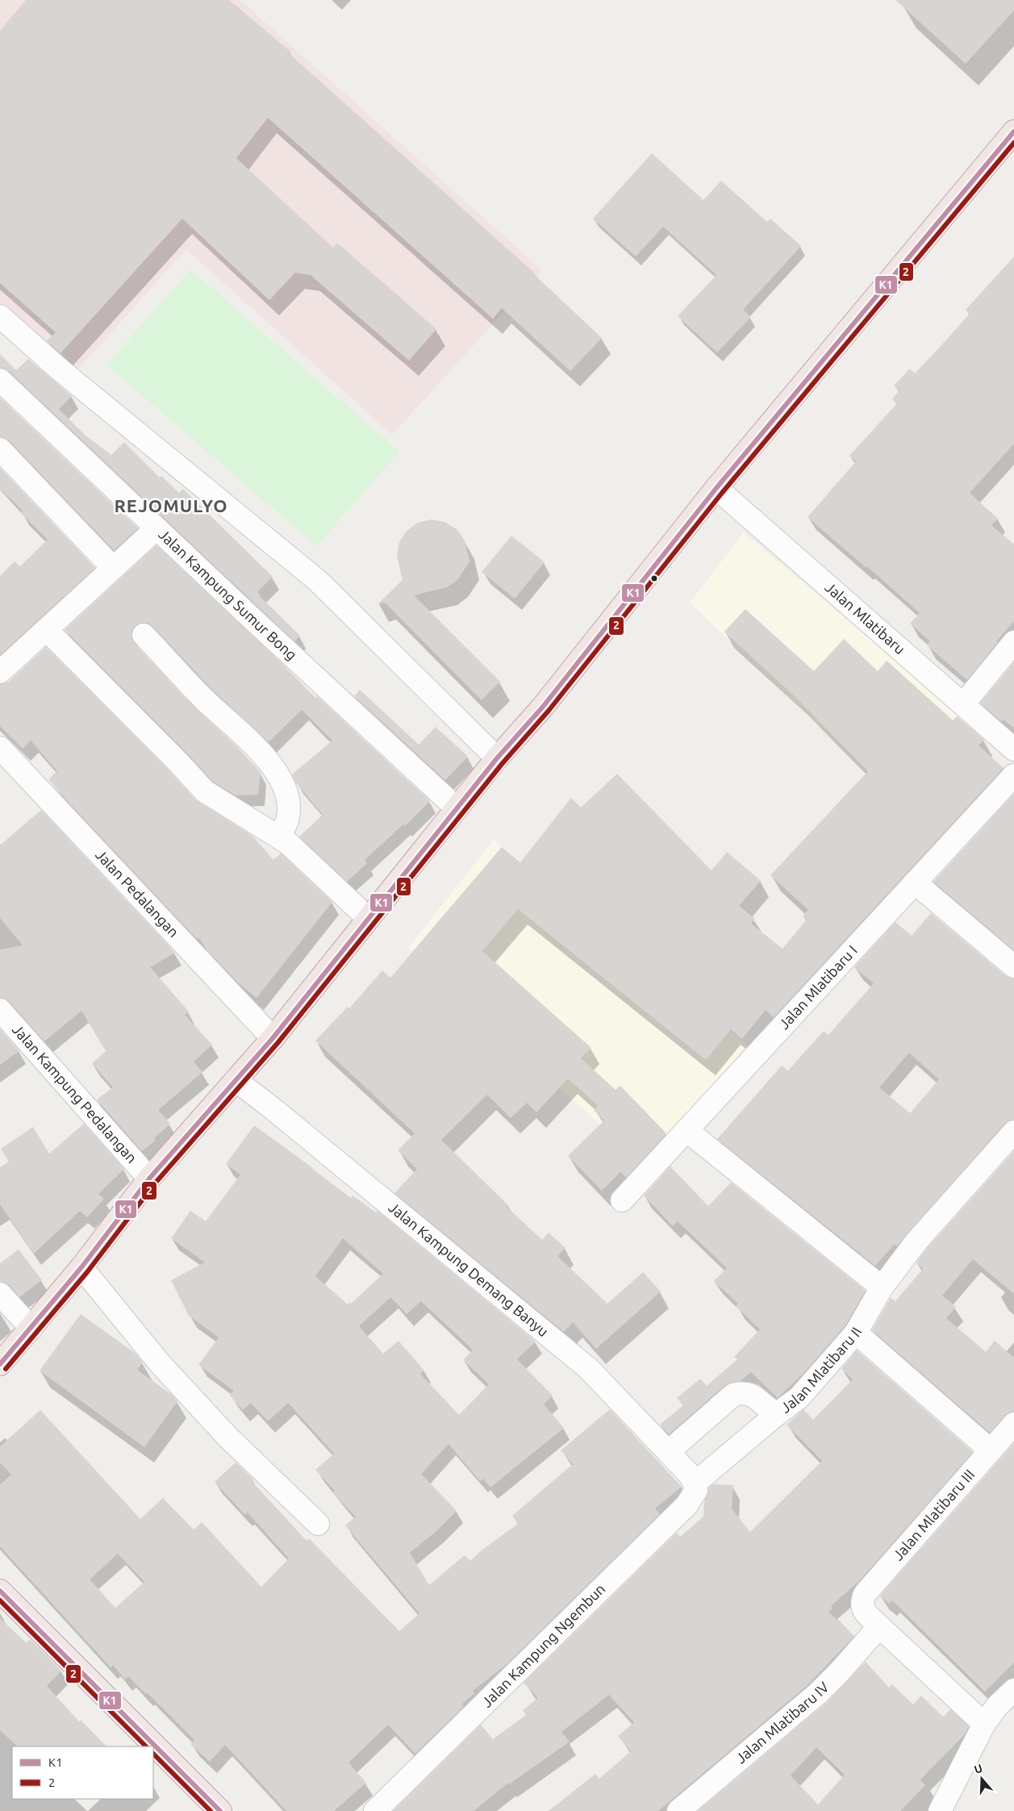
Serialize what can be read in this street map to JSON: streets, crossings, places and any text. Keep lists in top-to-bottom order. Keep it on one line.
{"streets":{"street":["Jalan Kampung Sumur Bong","Jalan Mlatibaru","Jalan Pedalangan","Jalan Mlatibaru I","Jalan Kampung Pedalangan","Jalan Kampung Demang Banyu","Jalan Mlatibaru II","Jalan Mlatibaru III","Jalan Kampung Ngembun","Jalan Mlatibaru IV"]},"crossings":[["Jalan Kampung Demang Banyu","Jalan Mlatibaru II"],["Jalan Kampung Demang Banyu","Jalan Kampung Ngembun"],["Jalan Mlatibaru III","Jalan Mlatibaru IV"]],"districts":["REJOMULYO"],"lines":["transit line K1","transit line 2"],"legend":["K1","2"],"north":"top"}
